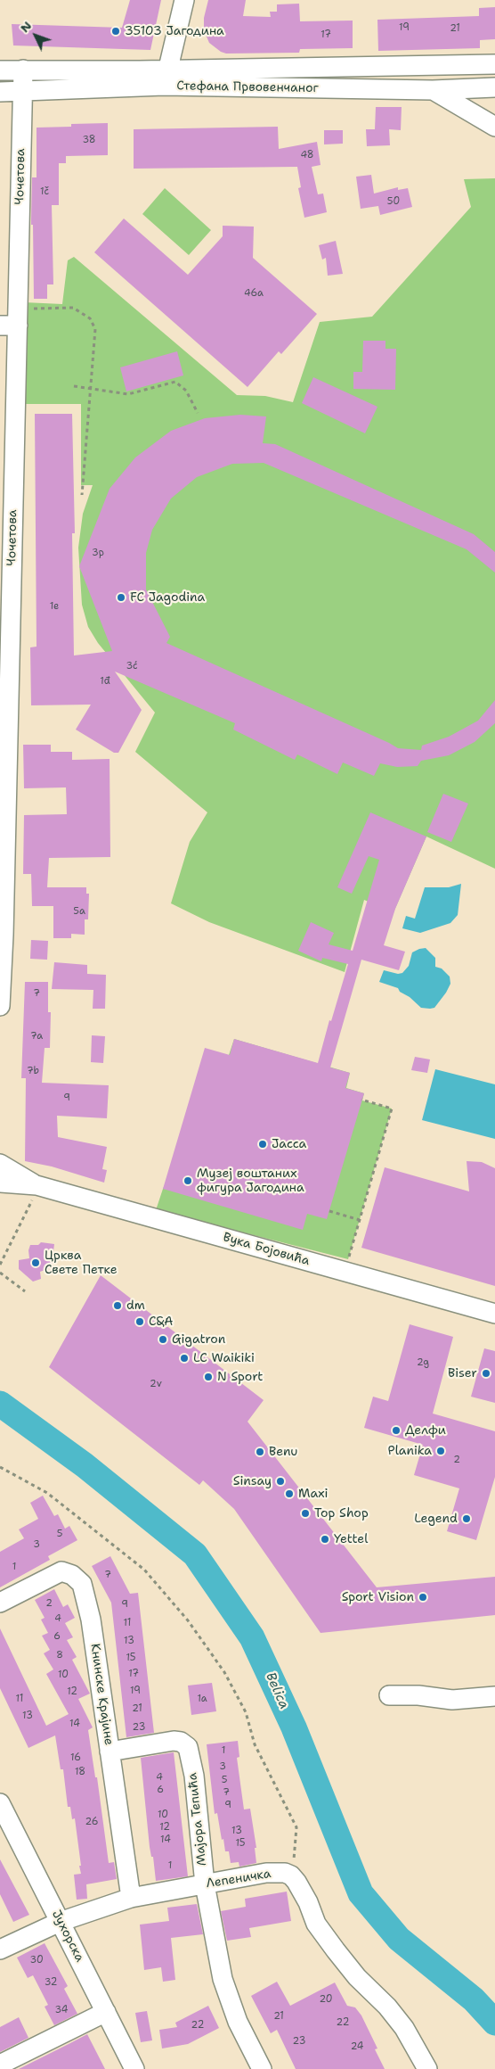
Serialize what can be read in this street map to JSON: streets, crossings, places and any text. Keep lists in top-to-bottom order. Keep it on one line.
{"streets":{"street":["Стефана Првовенчаног","Чочетова","Вука Бојовића","Книнске Крајине","Мајора Тепића","Лепеничка","Јухорска"]},"crossings":[["Стефана Првовенчаног","Чочетова"],["Книнске Крајине","Мајора Тепића"],["Книнске Крајине","Лепеничка"],["Мајора Тепића","Лепеничка"],["Лепеничка","Јухорска"]],"water":["Belica"],"places":["35103 Јагодина","FC Jagodina","Јасса","Музеј воштаних фигура Јагодина","Црква Свете Петке","dm","C&A","Gigatron","LC Waikiki","Biser","N Sport","Делфи","Planika","Benu","Sinsay","Maxi","Top Shop","Legend","Yettel","Sport Vision"],"house_numbers":["19","21","17","38","48","1č","50","46a","3p","1e","3ć","1đ","5a","7","7a","7b","9","2g","2v","2","5","3","1","7","2","9","4","11","6","13","8","15","17","10","19","12","11","1a","21","13","14","23","1","16","3","18","4","5","6","7","9","10","26","12","13","14","15","1","30","32","20","34","21","22","22","23","24"],"north":"top left"}
